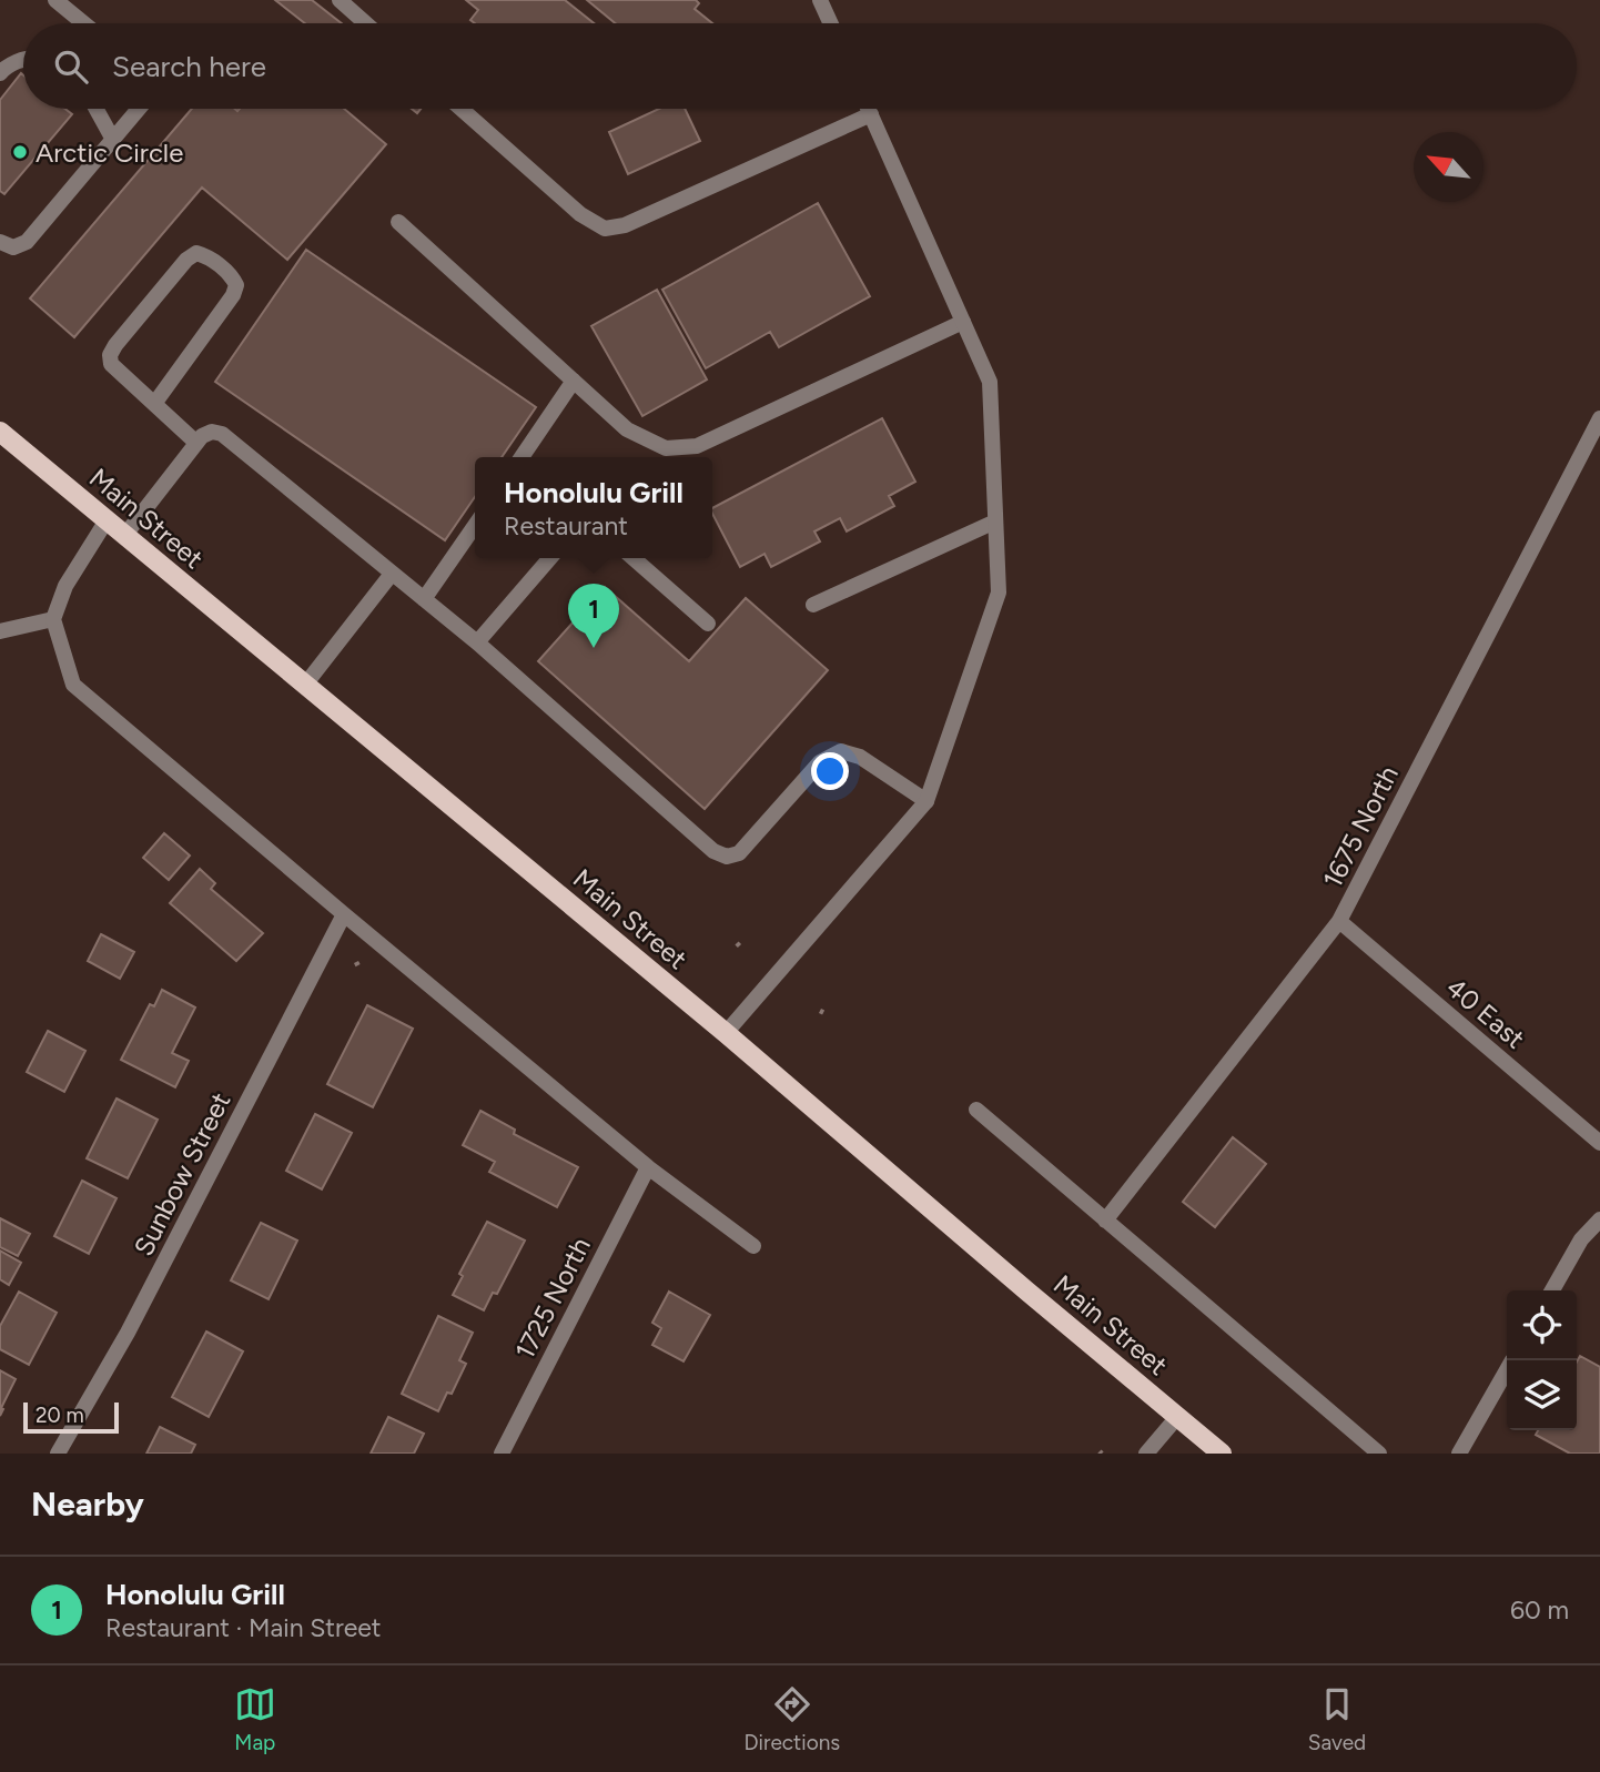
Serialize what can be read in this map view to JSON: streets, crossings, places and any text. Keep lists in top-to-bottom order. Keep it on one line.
{"streets":{"main road":["Main Street"],"street":["1675 North","40 East","Sunbow Street","1725 North"]},"crossings":[["1675 North","40 East"]],"places":["Arctic Circle"],"scale_bar":"20 m","north":"top left","page":{"search":"Search here","popup":["Honolulu Grill","Restaurant"],"pins":"1","scale":"20 m","heading":"Nearby","list":[{"mark":"1","name":"Honolulu Grill","note":"Restaurant · Main Street","value":"60 m"}],"nav":["Map","Directions","Saved"]}}
